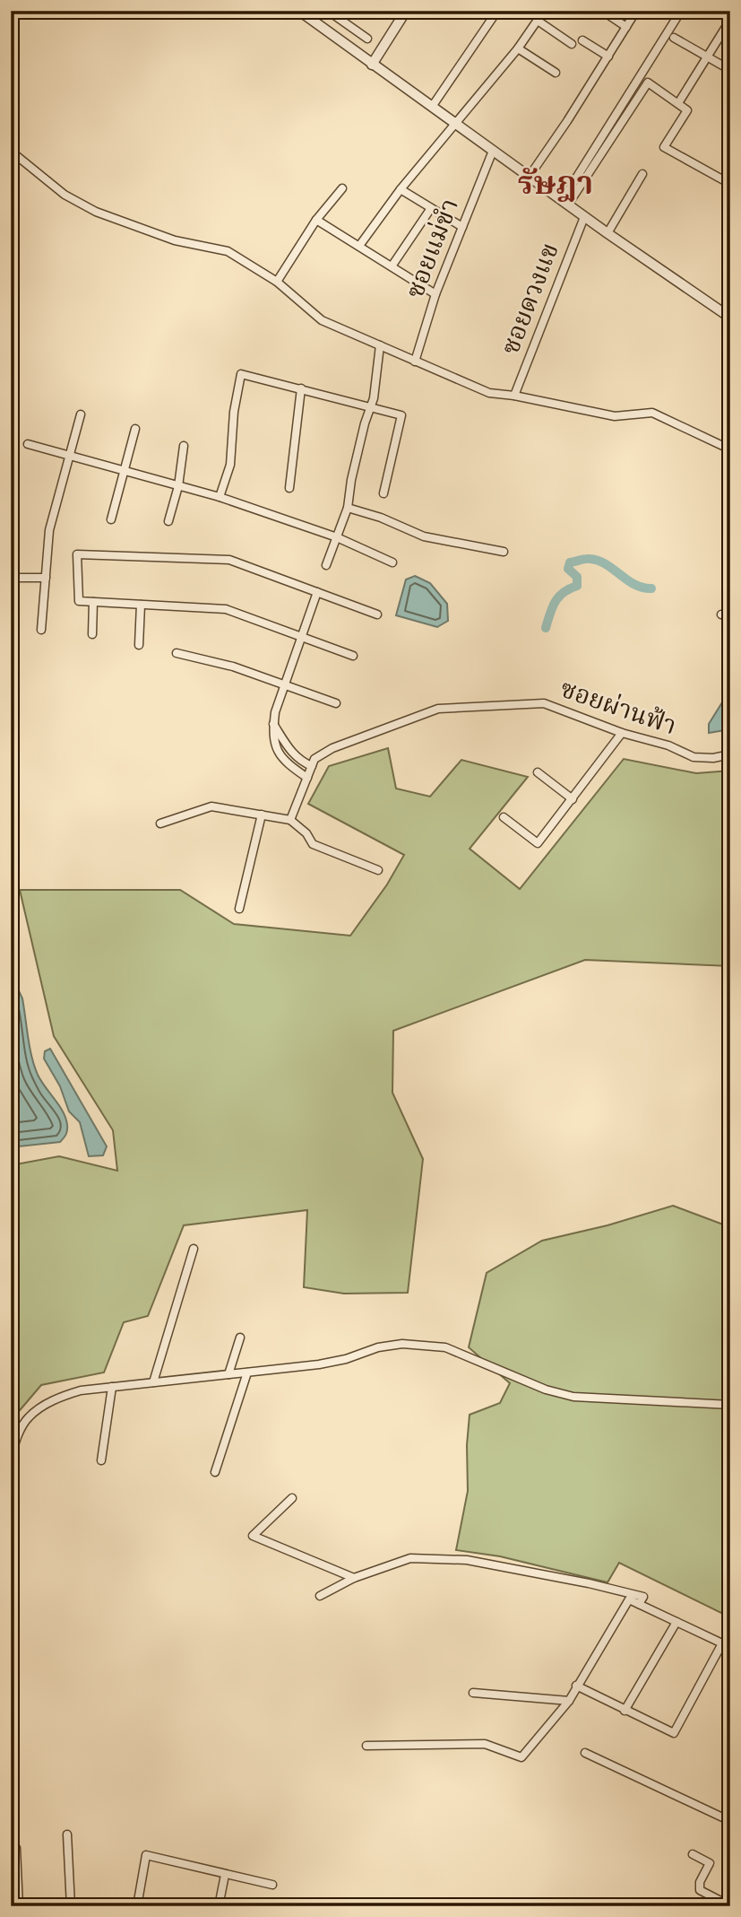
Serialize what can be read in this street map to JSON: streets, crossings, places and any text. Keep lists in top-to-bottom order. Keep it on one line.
{"streets":{"street":["ซอยแม่ขำ","ซอยดวงแข","ซอยผ่านฟ้า"]},"districts":["รัษฎา"]}
